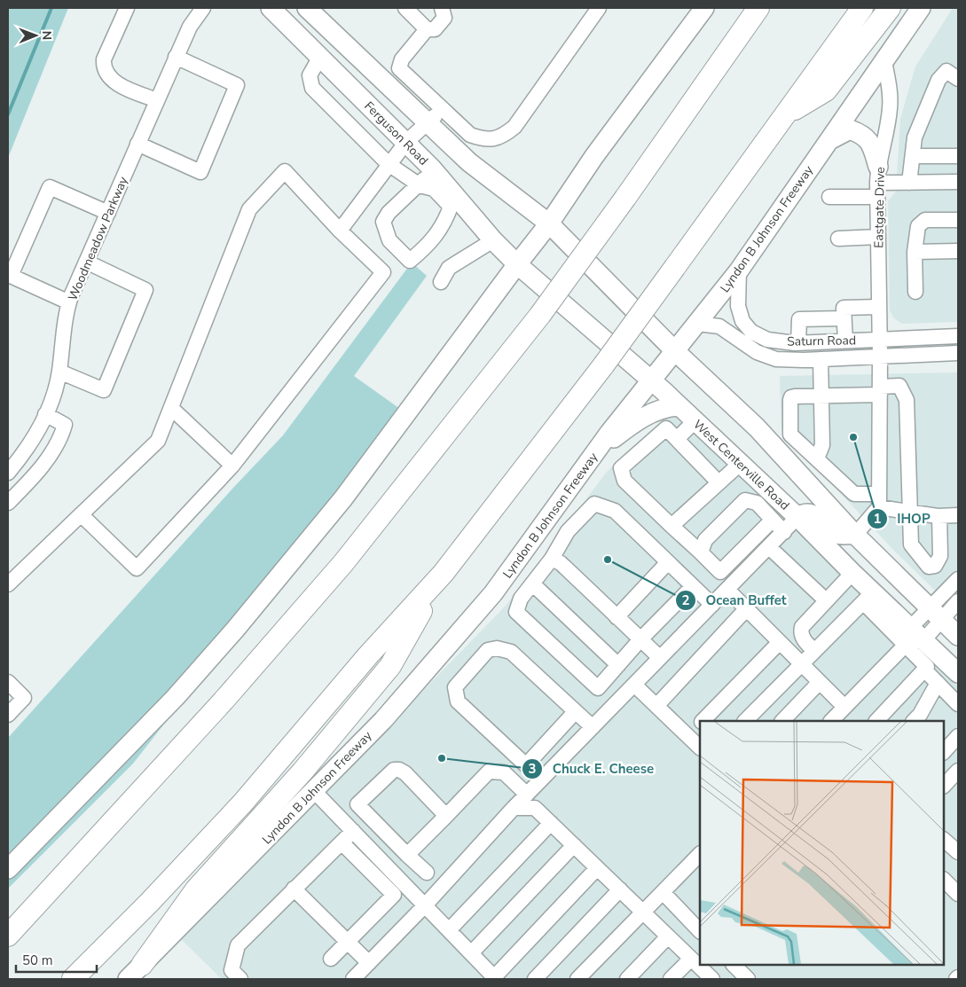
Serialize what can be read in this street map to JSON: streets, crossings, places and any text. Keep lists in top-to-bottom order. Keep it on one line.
{"streets":{"main road":["Ferguson Road","Lyndon B Johnson Freeway","West Centerville Road"],"street":["Eastgate Drive","Woodmeadow Parkway","Saturn Road"]},"crossings":[["Ferguson Road","West Centerville Road"],["Eastgate Drive","Lyndon B Johnson Freeway"],["Eastgate Drive","Saturn Road"],["Lyndon B Johnson Freeway","Saturn Road"],["Lyndon B Johnson Freeway","West Centerville Road"]],"places":["IHOP","Ocean Buffet","Chuck E. Cheese"],"scale_bar":"50 m","north":"right"}
